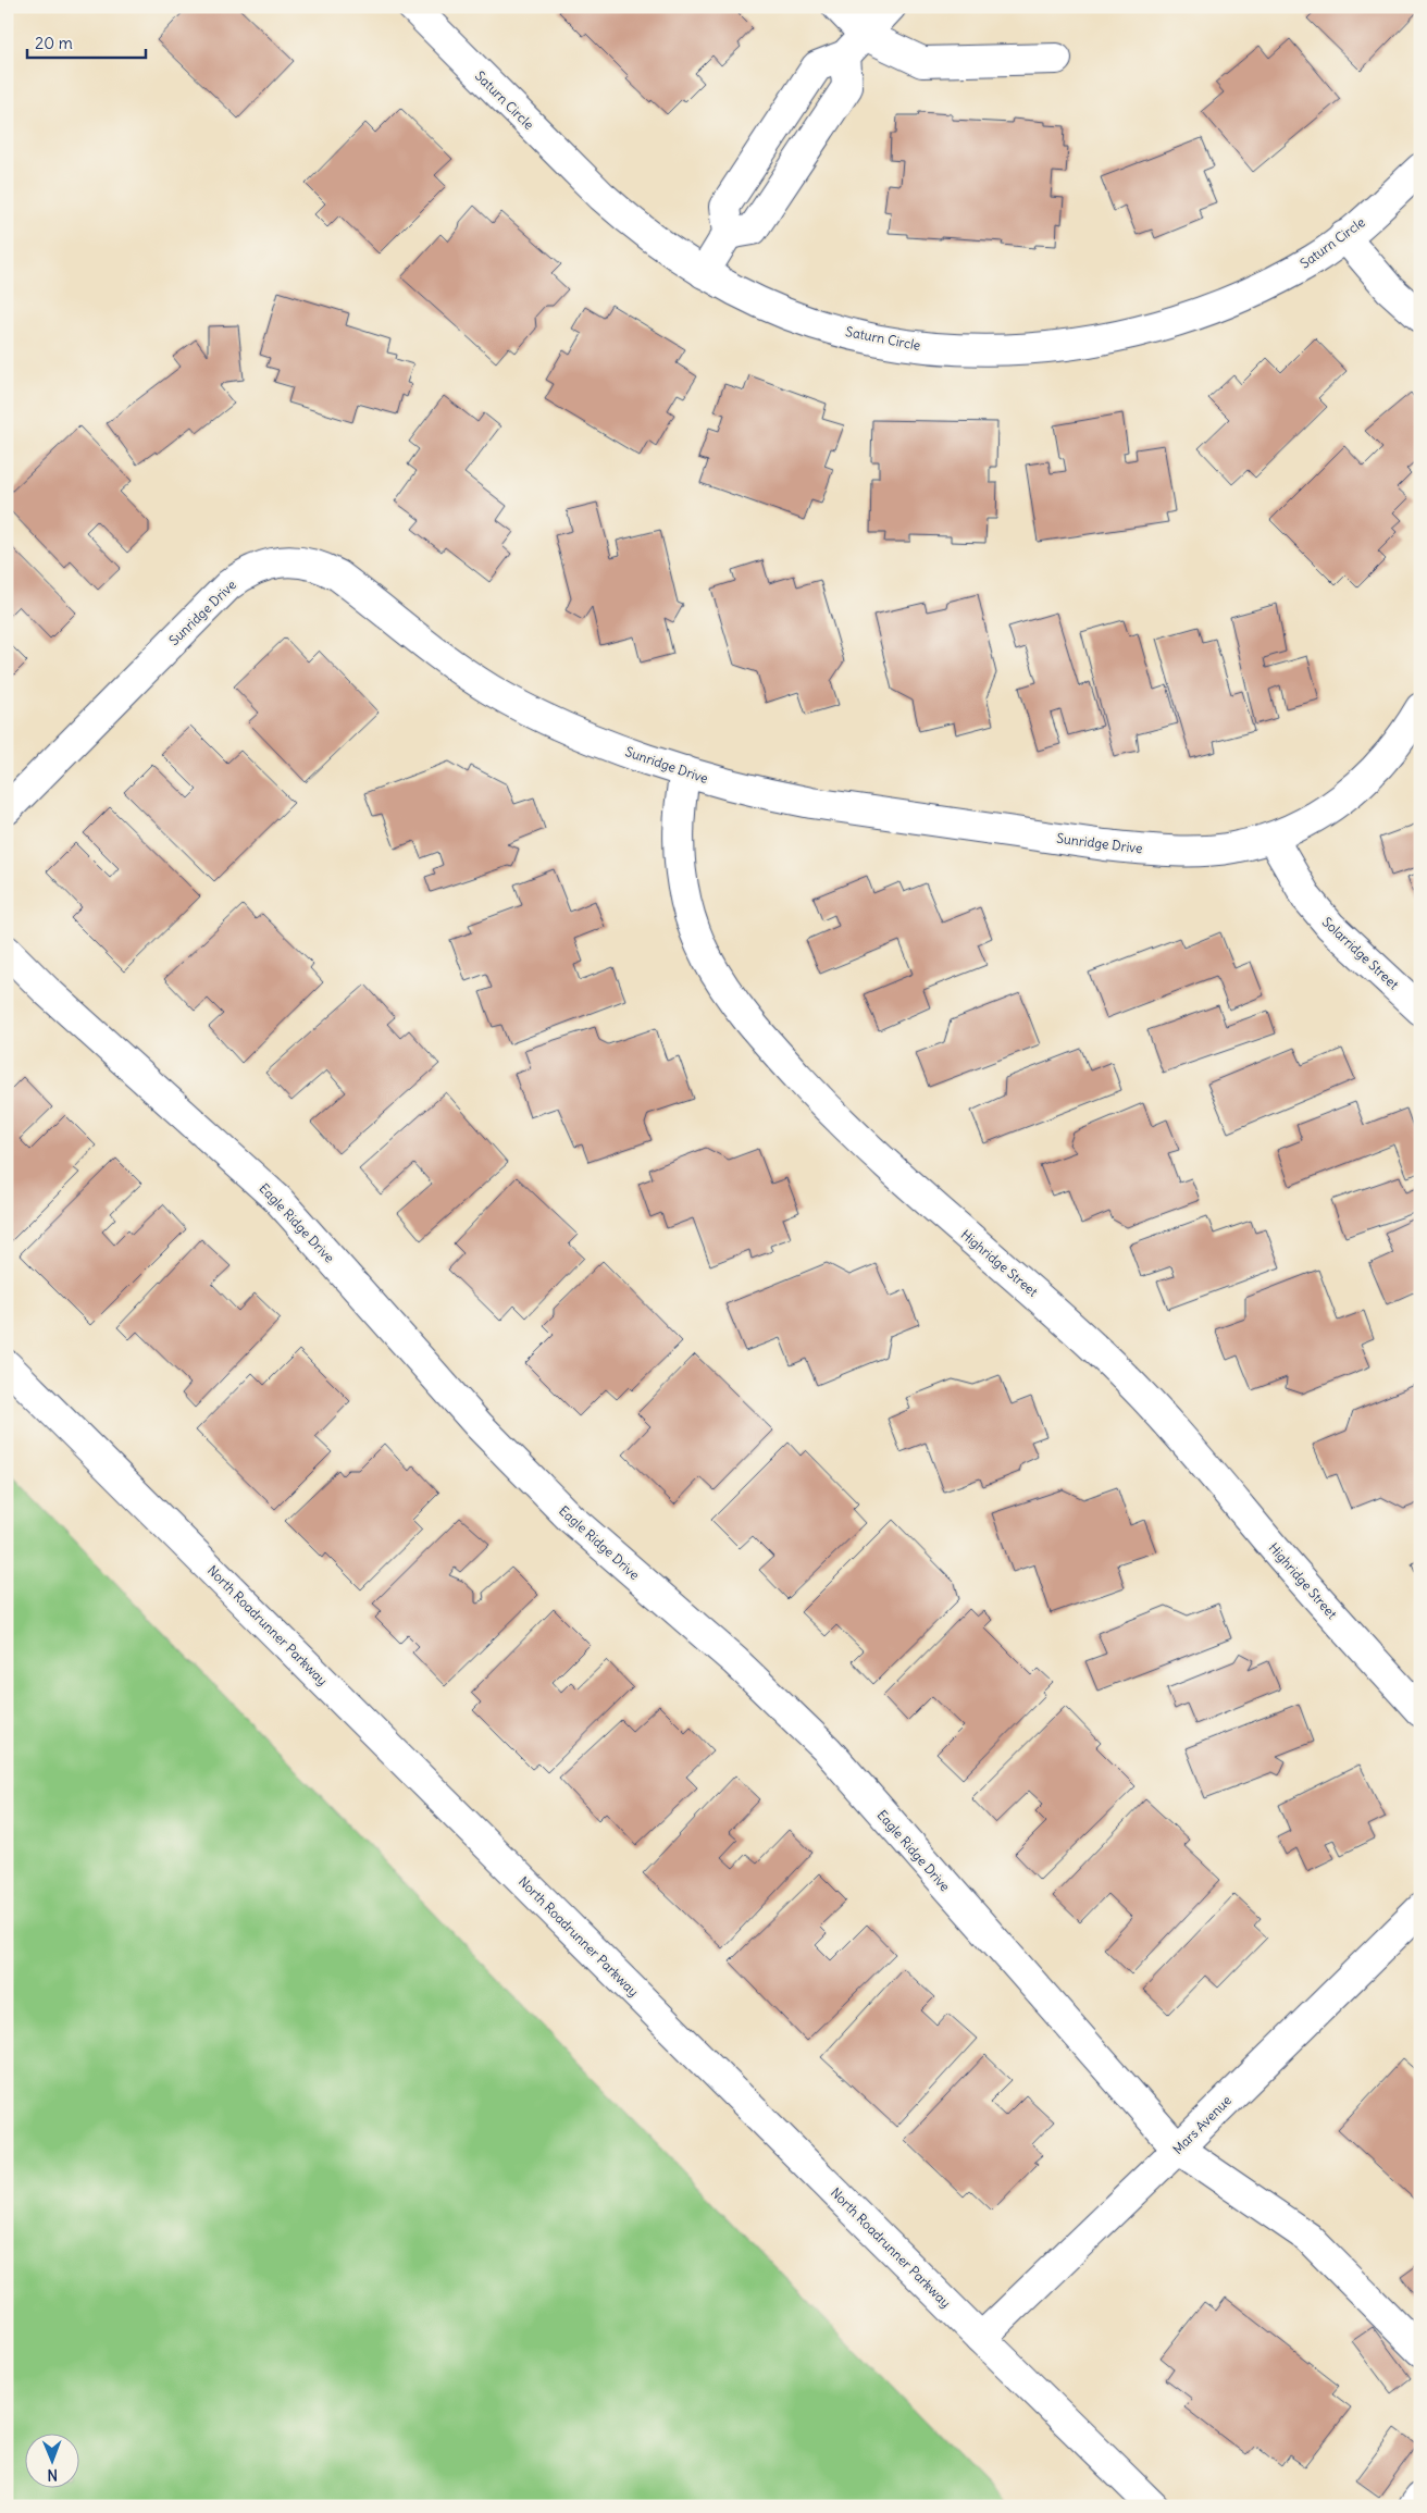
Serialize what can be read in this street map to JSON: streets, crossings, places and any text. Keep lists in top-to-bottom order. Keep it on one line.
{"streets":{"street":["Saturn Circle","Sunridge Drive","Solarridge Street","Eagle Ridge Drive","Highridge Street","North Roadrunner Parkway","Mars Avenue"]},"crossings":[["Sunridge Drive","Solarridge Street"],["Sunridge Drive","Highridge Street"],["Eagle Ridge Drive","Mars Avenue"],["North Roadrunner Parkway","Mars Avenue"]],"scale_bar":"20 m","north":"bottom"}
